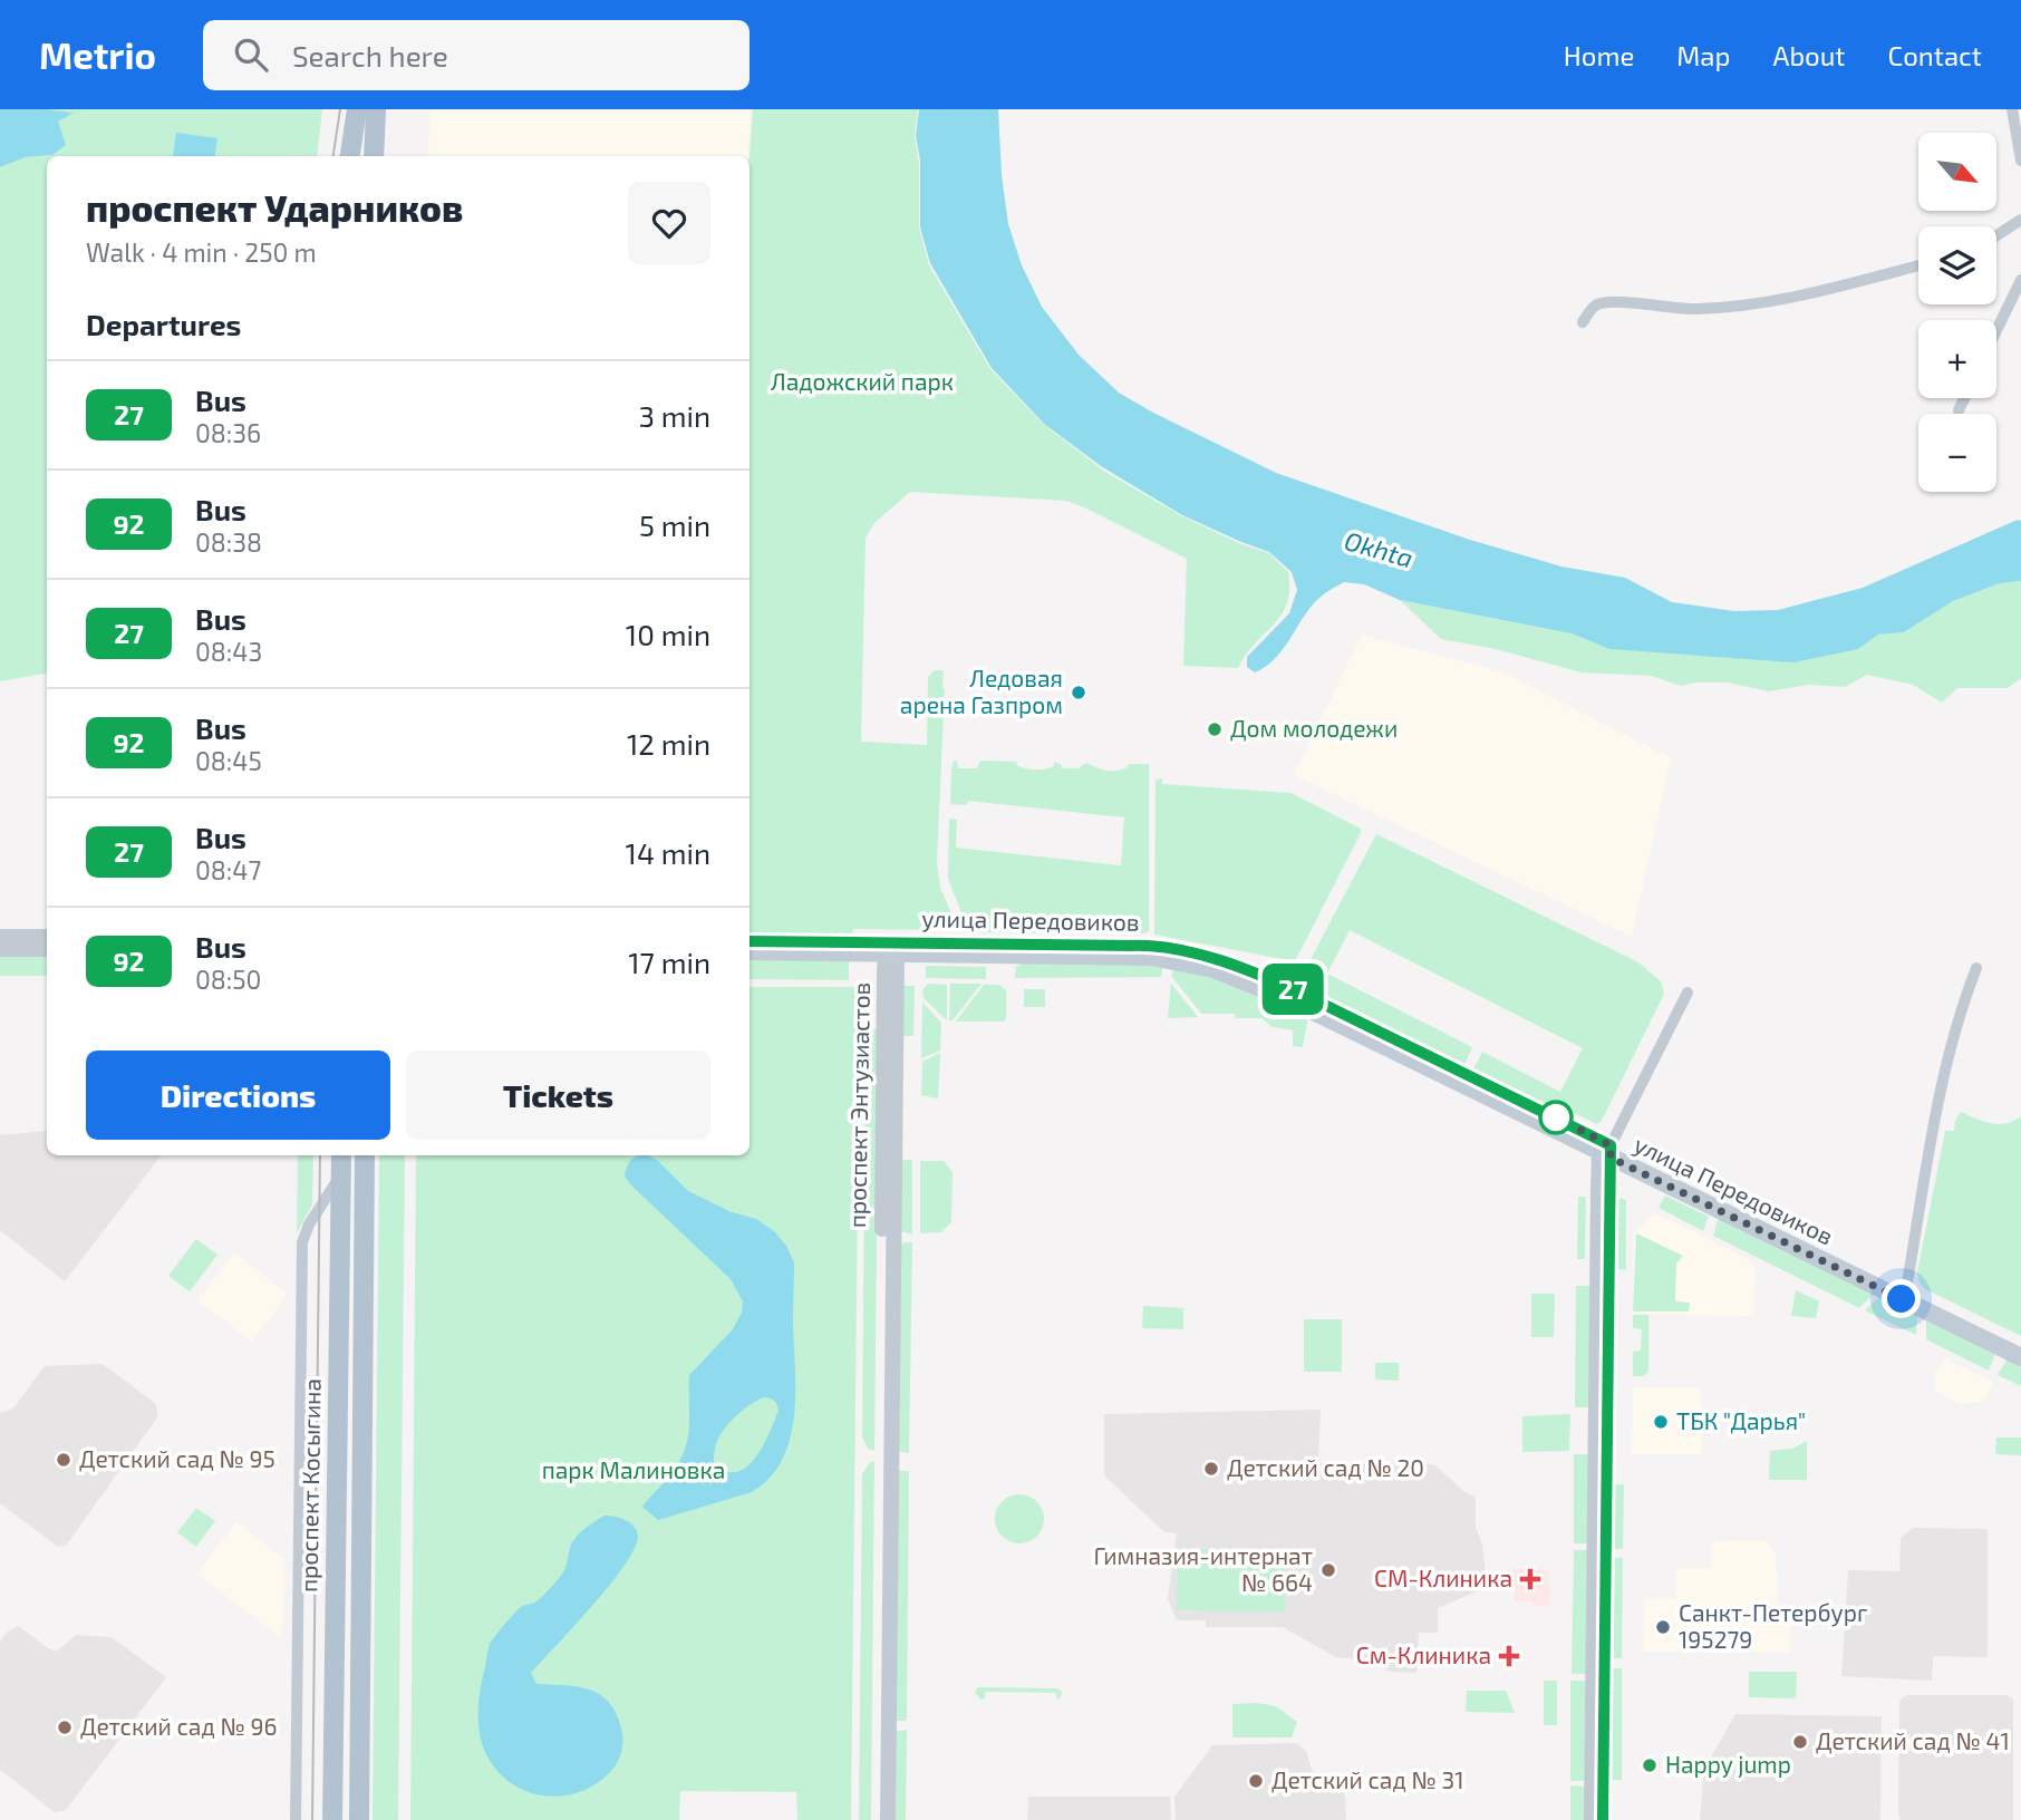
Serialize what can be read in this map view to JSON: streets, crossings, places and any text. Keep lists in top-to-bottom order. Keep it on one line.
{"streets":{"main road":["улица Передовиков","проспект Косыгина"],"street":["проспект Энтузиастов"]},"crossings":[["улица Передовиков","проспект Энтузиастов"]],"water":["Okhta"],"parks":["Ладожский парк","парк Малиновка"],"places":{"other":["Ледовая арена Газпром","Дом молодежи","ТБК \"Дарья\"","Детский сад № 95","Детский сад № 20","Гимназия-интернат № 664","Санкт-Петербург 195279","Детский сад № 96","Детский сад № 41","Happy jump","Детский сад № 31"],"health":["СМ-Клиника","См-Клиника"]},"lines":["bus line 27"],"north":"bottom right","page":{"header":"Metrio","search":"Search here","nav":["Home","Map","About","Contact"],"on_map":"27","map_buttons":["+","−"],"heading":[["проспект Ударников","Walk · 4 min · 250 m"],"Departures"],"list":[{"mark":"27","name":"Bus","note":"08:36","value":"3 min"},{"mark":"92","name":"Bus","note":"08:38","value":"5 min"},{"mark":"27","name":"Bus","note":"08:43","value":"10 min"},{"mark":"92","name":"Bus","note":"08:45","value":"12 min"},{"mark":"27","name":"Bus","note":"08:47","value":"14 min"},{"mark":"92","name":"Bus","note":"08:50","value":"17 min"}],"buttons":["Directions","Tickets"]}}
